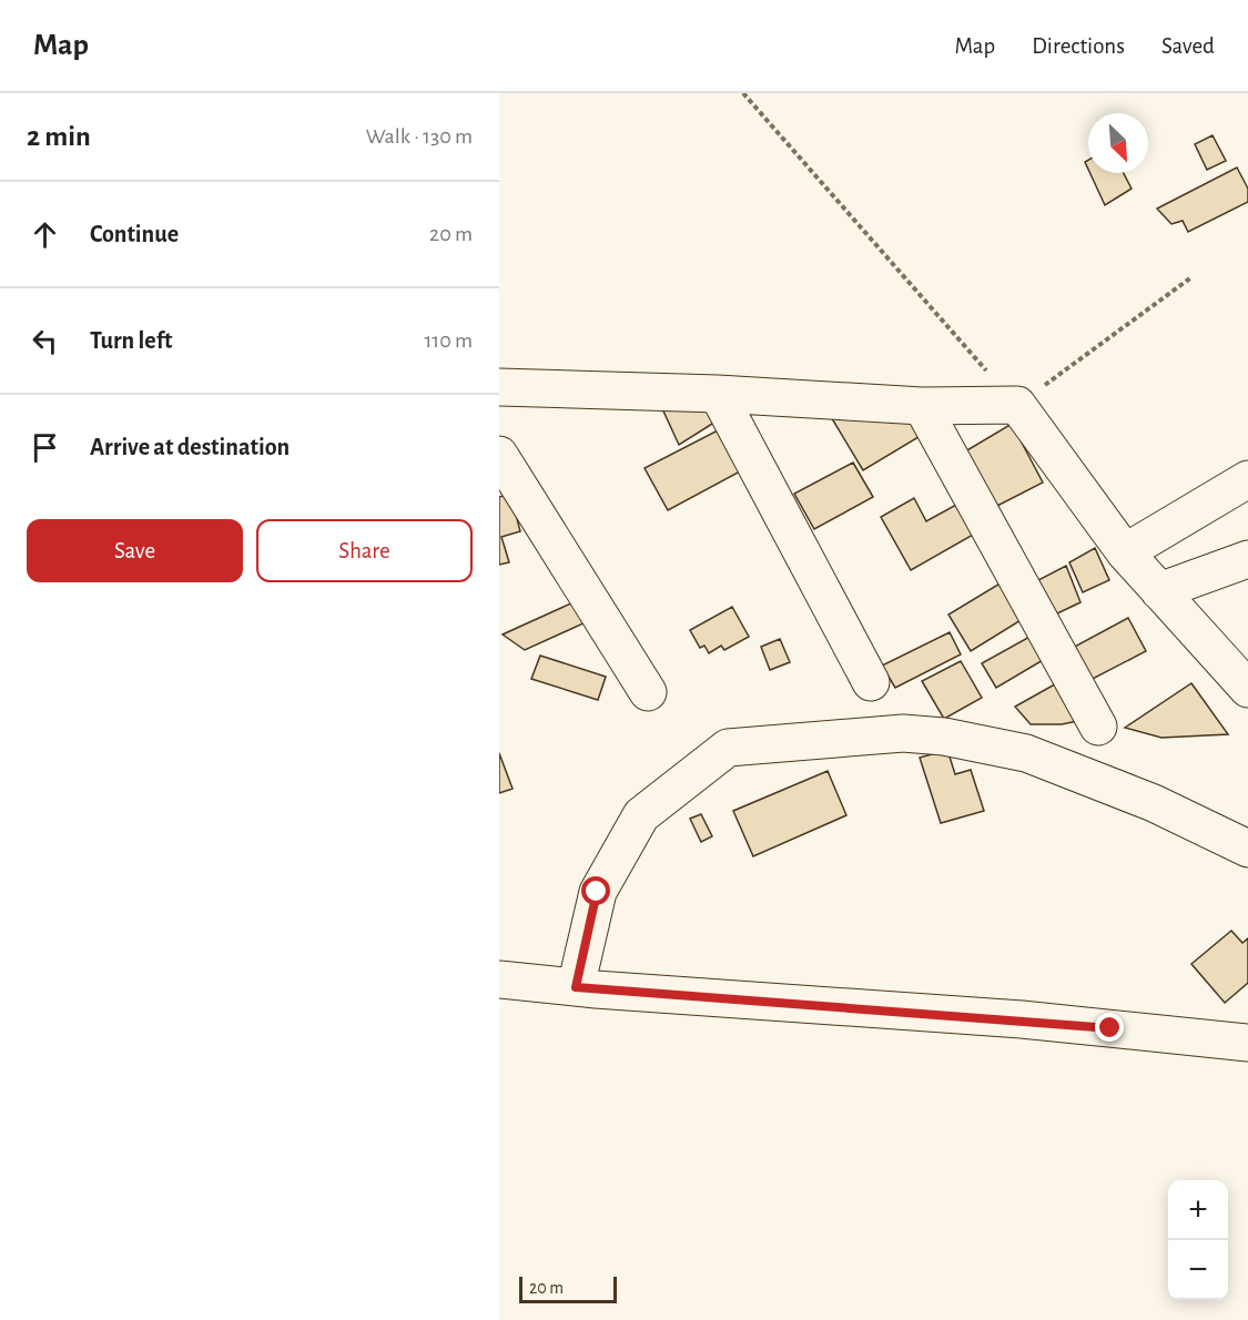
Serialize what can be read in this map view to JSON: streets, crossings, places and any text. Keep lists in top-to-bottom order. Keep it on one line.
{"scale_bar":"20 m","north":"bottom right","page":{"header":"Map","nav":["Map","Directions","Saved"],"heading":["2 min","Walk · 130 m"],"list":[["Continue","20 m"],["Turn left","110 m"],"Arrive at destination"],"buttons":["Save","Share"],"map_buttons":["+","−"],"scale":"20 m"}}
